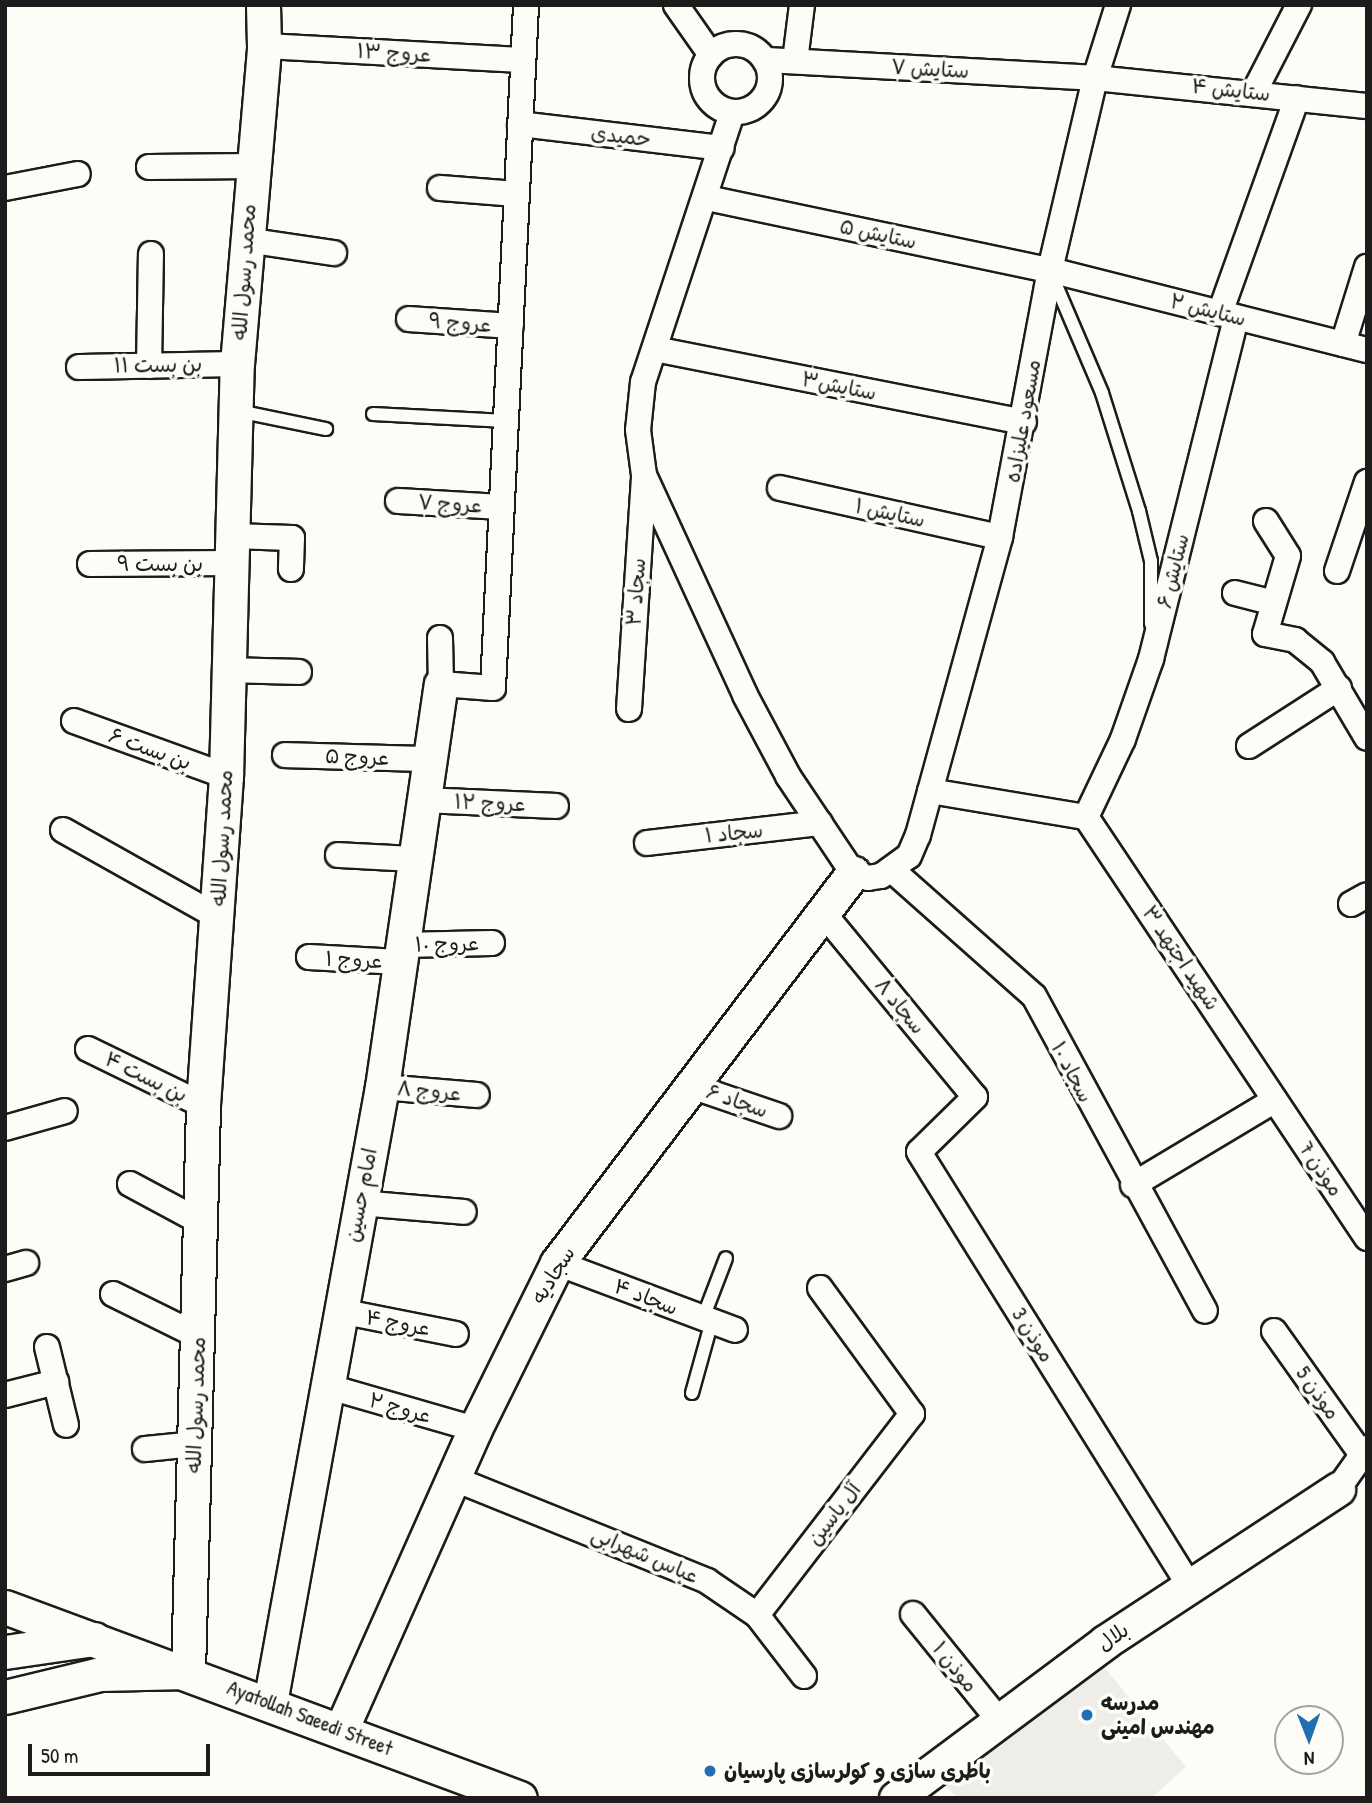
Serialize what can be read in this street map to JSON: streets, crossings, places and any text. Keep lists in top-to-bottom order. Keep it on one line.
{"streets":{"street":["عروج ۱۳","ستایش ۷","ستایش ۴","حمیدی","ستایش ۵","محمد رسول الله","ستایش ۲","عروج ۹","بن بست ۱۱","ستایش۳","مسعود علیزاده","عروج ۷","ستایش ۱","بن بست ۹","ستایش ۶","سجاد ۳","بن بست ۶","عروج ۵","عروج ۱۲","سجاد ۱","عروج ۱۰","شهید اجتهد ۳","عروج ۱","سجاد ۸","سجاد ۱۰","بن بست ۴","عروج ۸","سجاد ۶","موذن 7","امام حسین","سجادیه","سجاد ۴","عروج ۴","موذن 3","موذن 5","عروج ۲","آل یاسین","عباس شهرابی","بلال","موذن ۱","Ayatollah Saeedi Street"]},"crossings":[["عروج ۱۳","محمد رسول الله"],["ستایش ۷","ستایش ۴"],["ستایش ۷","مسعود علیزاده"],["ستایش ۴","مسعود علیزاده"],["ستایش ۵","ستایش ۲"],["ستایش ۵","مسعود علیزاده"],["محمد رسول الله","بن بست ۱۱"],["محمد رسول الله","بن بست ۹"],["محمد رسول الله","بن بست ۶"],["محمد رسول الله","بن بست ۴"],["محمد رسول الله","Ayatollah Saeedi Street"],["ستایش ۲","مسعود علیزاده"],["ستایش ۲","ستایش ۶"],["ستایش۳","مسعود علیزاده"],["مسعود علیزاده","ستایش ۱"],["مسعود علیزاده","سجاد ۱۰"],["ستایش ۶","شهید اجتهد ۳"],["عروج ۵","امام حسین"],["عروج ۱۲","امام حسین"],["عروج ۱۰","عروج ۱"],["عروج ۱۰","امام حسین"],["شهید اجتهد ۳","موذن 7"],["عروج ۱","امام حسین"],["سجاد ۸","سجادیه"],["سجاد ۸","موذن 3"],["عروج ۸","امام حسین"],["سجاد ۶","سجادیه"],["امام حسین","عروج ۴"],["امام حسین","عروج ۲"],["امام حسین","Ayatollah Saeedi Street"],["سجادیه","سجاد ۴"],["سجادیه","عروج ۲"],["سجادیه","عباس شهرابی"],["سجادیه","Ayatollah Saeedi Street"],["موذن 3","بلال"],["آل یاسین","عباس شهرابی"],["بلال","موذن ۱"]],"places":["مدرسه مهندس امینی","باطری سازی و کولرسازی پارسیان"],"scale_bar":"50 m","north":"bottom"}
